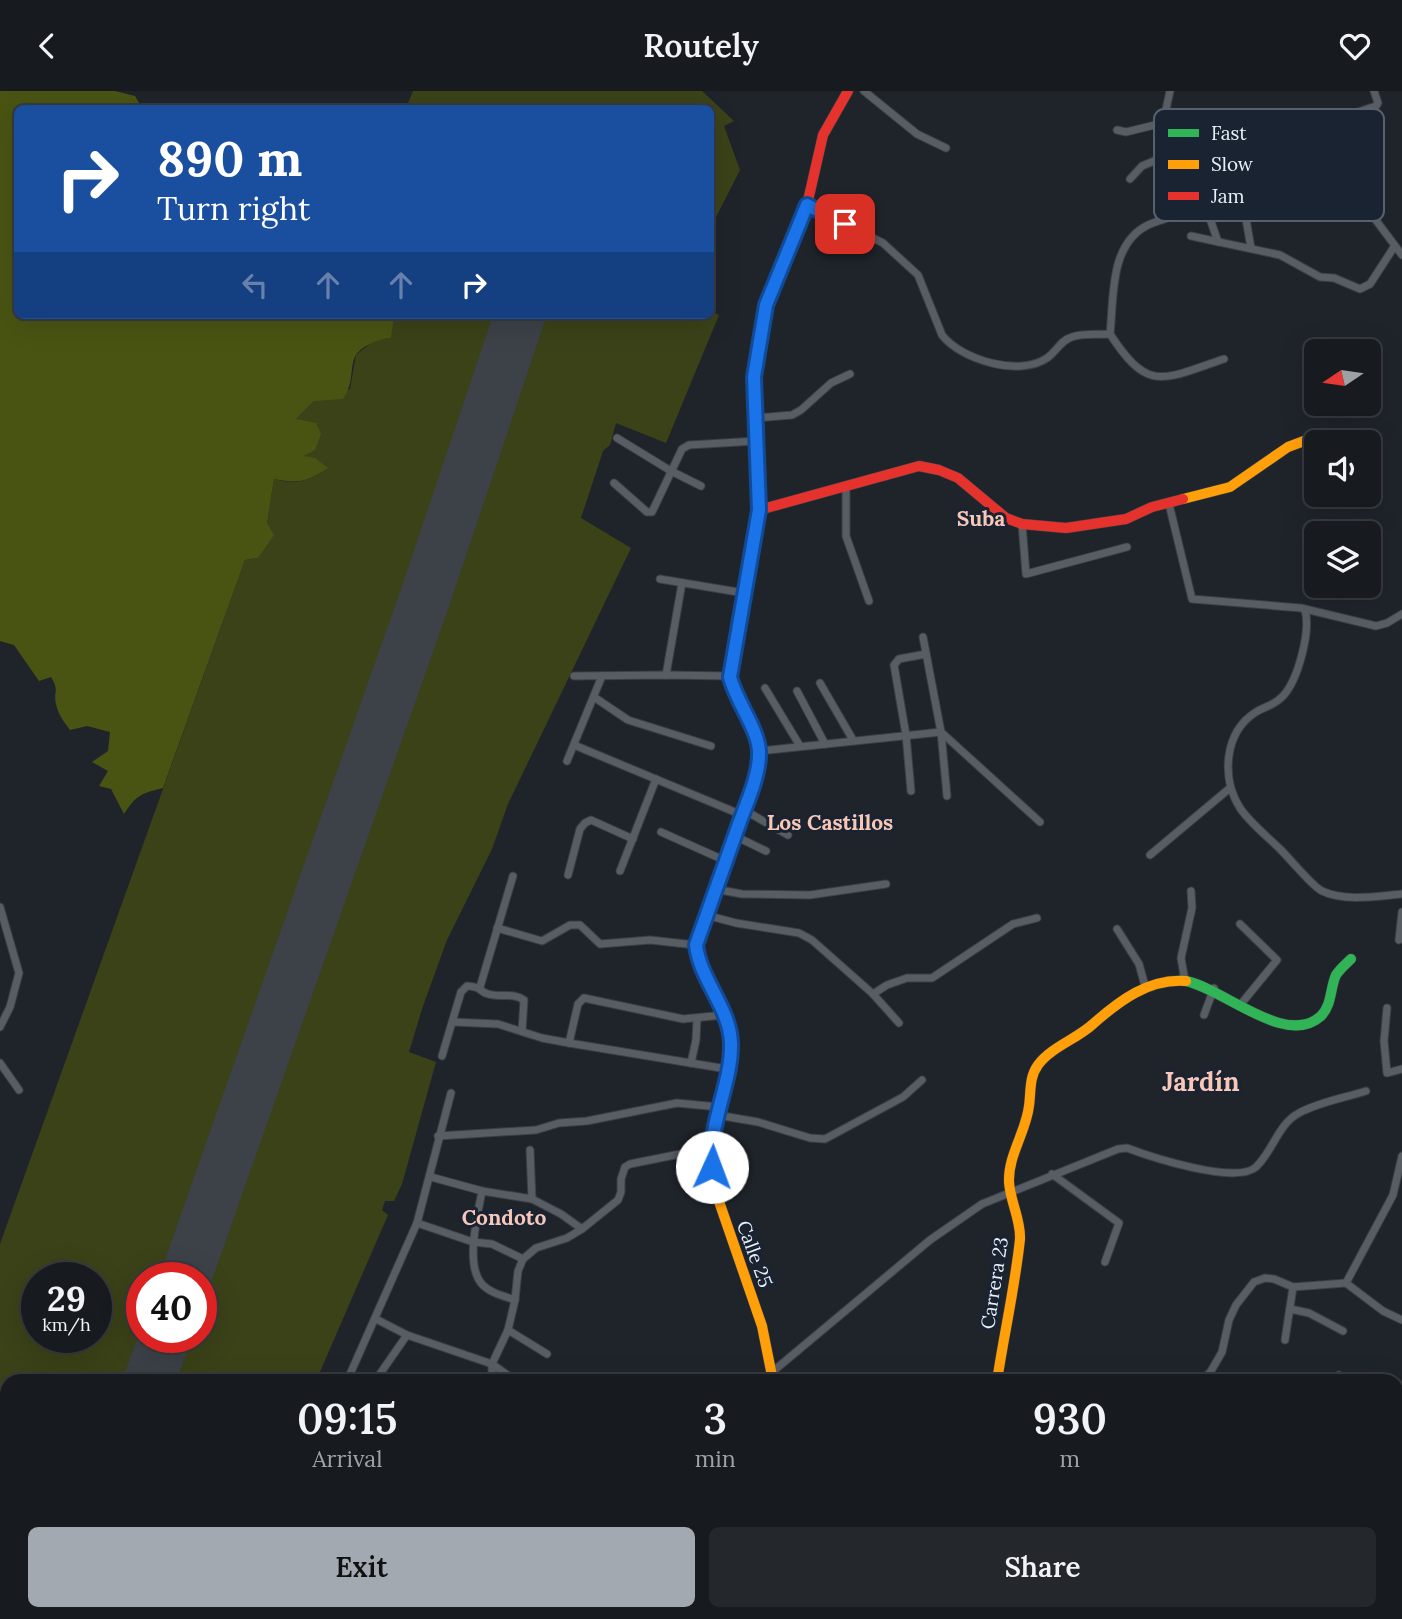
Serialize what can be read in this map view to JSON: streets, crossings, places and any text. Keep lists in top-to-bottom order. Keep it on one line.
{"streets":{"street":["Calle 25","Carrera 23"]},"districts":["Suba","Los Castillos","Jardín","Condoto"],"legend":["Fast","Slow","Jam"],"north":"left","page":{"header":"Routely","turn":["890 m","Turn right"],"speed":"29 km/h","limit":"40","eta":["09:15","Arrival","3","min","930","m"],"buttons":["Exit","Share"]}}
